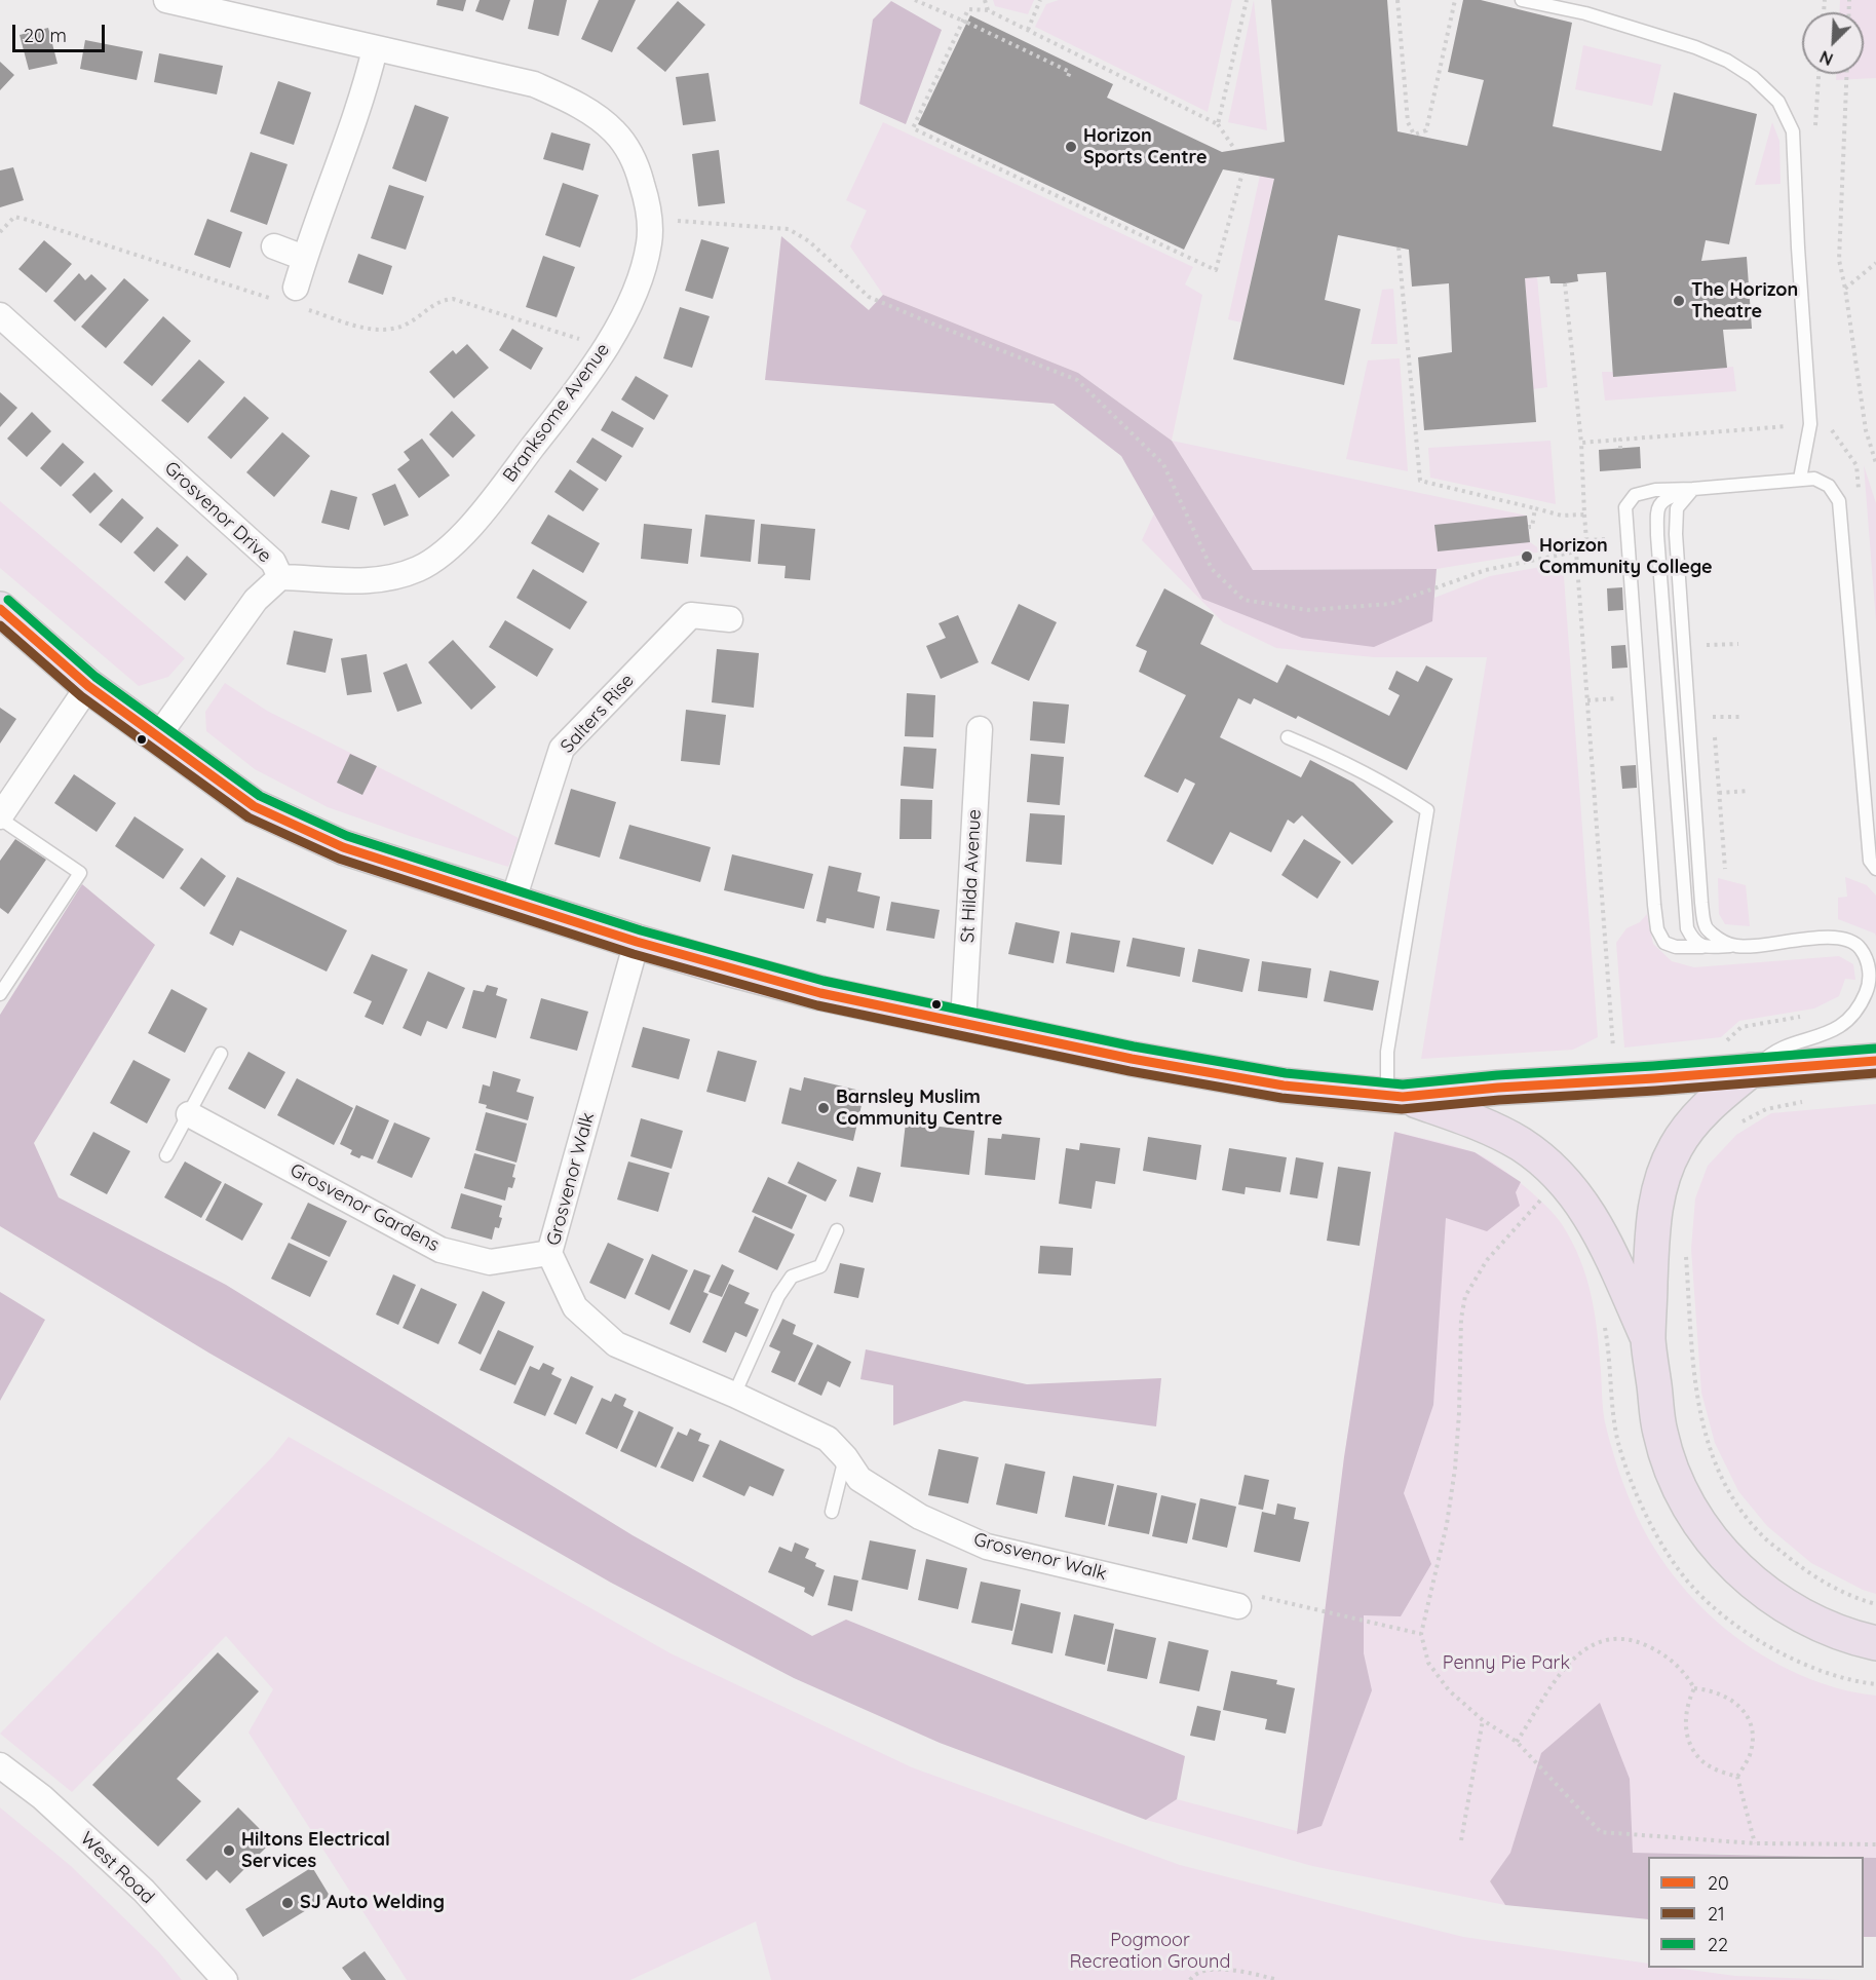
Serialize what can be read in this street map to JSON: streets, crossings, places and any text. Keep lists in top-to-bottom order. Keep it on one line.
{"streets":{"street":["Branksome Avenue","Grosvenor Drive","Salters Rise","St Hilda Avenue","Grosvenor Walk","Grosvenor Gardens","West Road"]},"crossings":[["Branksome Avenue","Grosvenor Drive"],["Grosvenor Walk","Grosvenor Gardens"]],"parks":["Penny Pie Park","Pogmoor Recreation Ground"],"places":["Horizon Sports Centre","The Horizon Theatre","Horizon Community College","Barnsley Muslim Community Centre","Hiltons Electrical Services","SJ Auto Welding"],"lines":["transit line 22","transit line 20","transit line 21"],"legend":["20","21","22"],"scale_bar":"20 m","north":"bottom left"}
